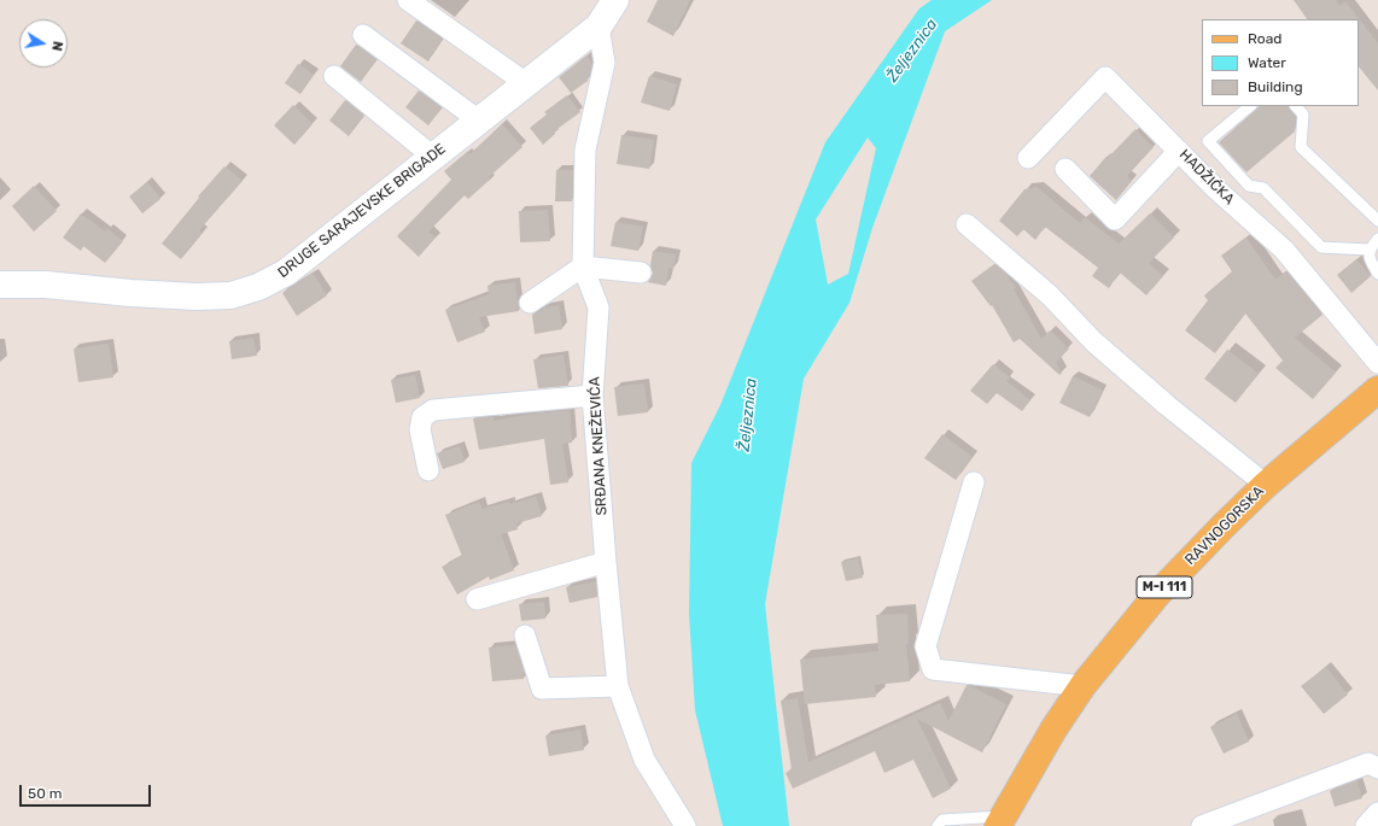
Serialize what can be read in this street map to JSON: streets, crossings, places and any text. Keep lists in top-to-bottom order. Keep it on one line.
{"streets":{"main road":["DRUGE SARAJEVSKE BRIGADE","RAVNOGORSKA","M-I 111"],"street":["HADŽIĆKA","SRĐANA KNEŽEVIĆA"]},"crossings":[["DRUGE SARAJEVSKE BRIGADE","SRĐANA KNEŽEVIĆA"]],"water":["Željeznica"],"legend":["Road","Water","Building"],"scale_bar":"50 m","north":"right"}
